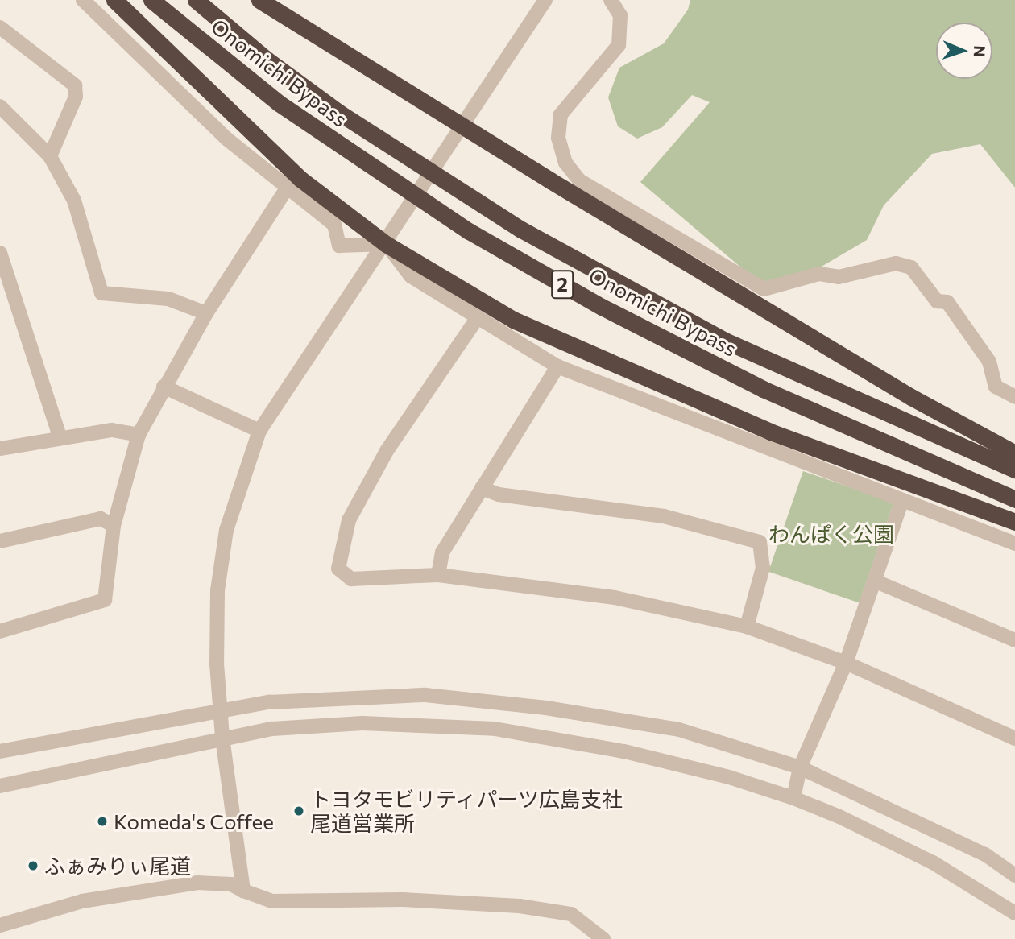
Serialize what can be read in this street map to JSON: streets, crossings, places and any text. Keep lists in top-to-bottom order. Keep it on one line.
{"streets":{"highway":["Onomichi Bypass","2"]},"parks":["わんぱく公園"],"places":["トヨタモビリティパーツ広島支社 尾道営業所","Komeda's Coffee","ふぁみりぃ尾道"],"north":"right"}
